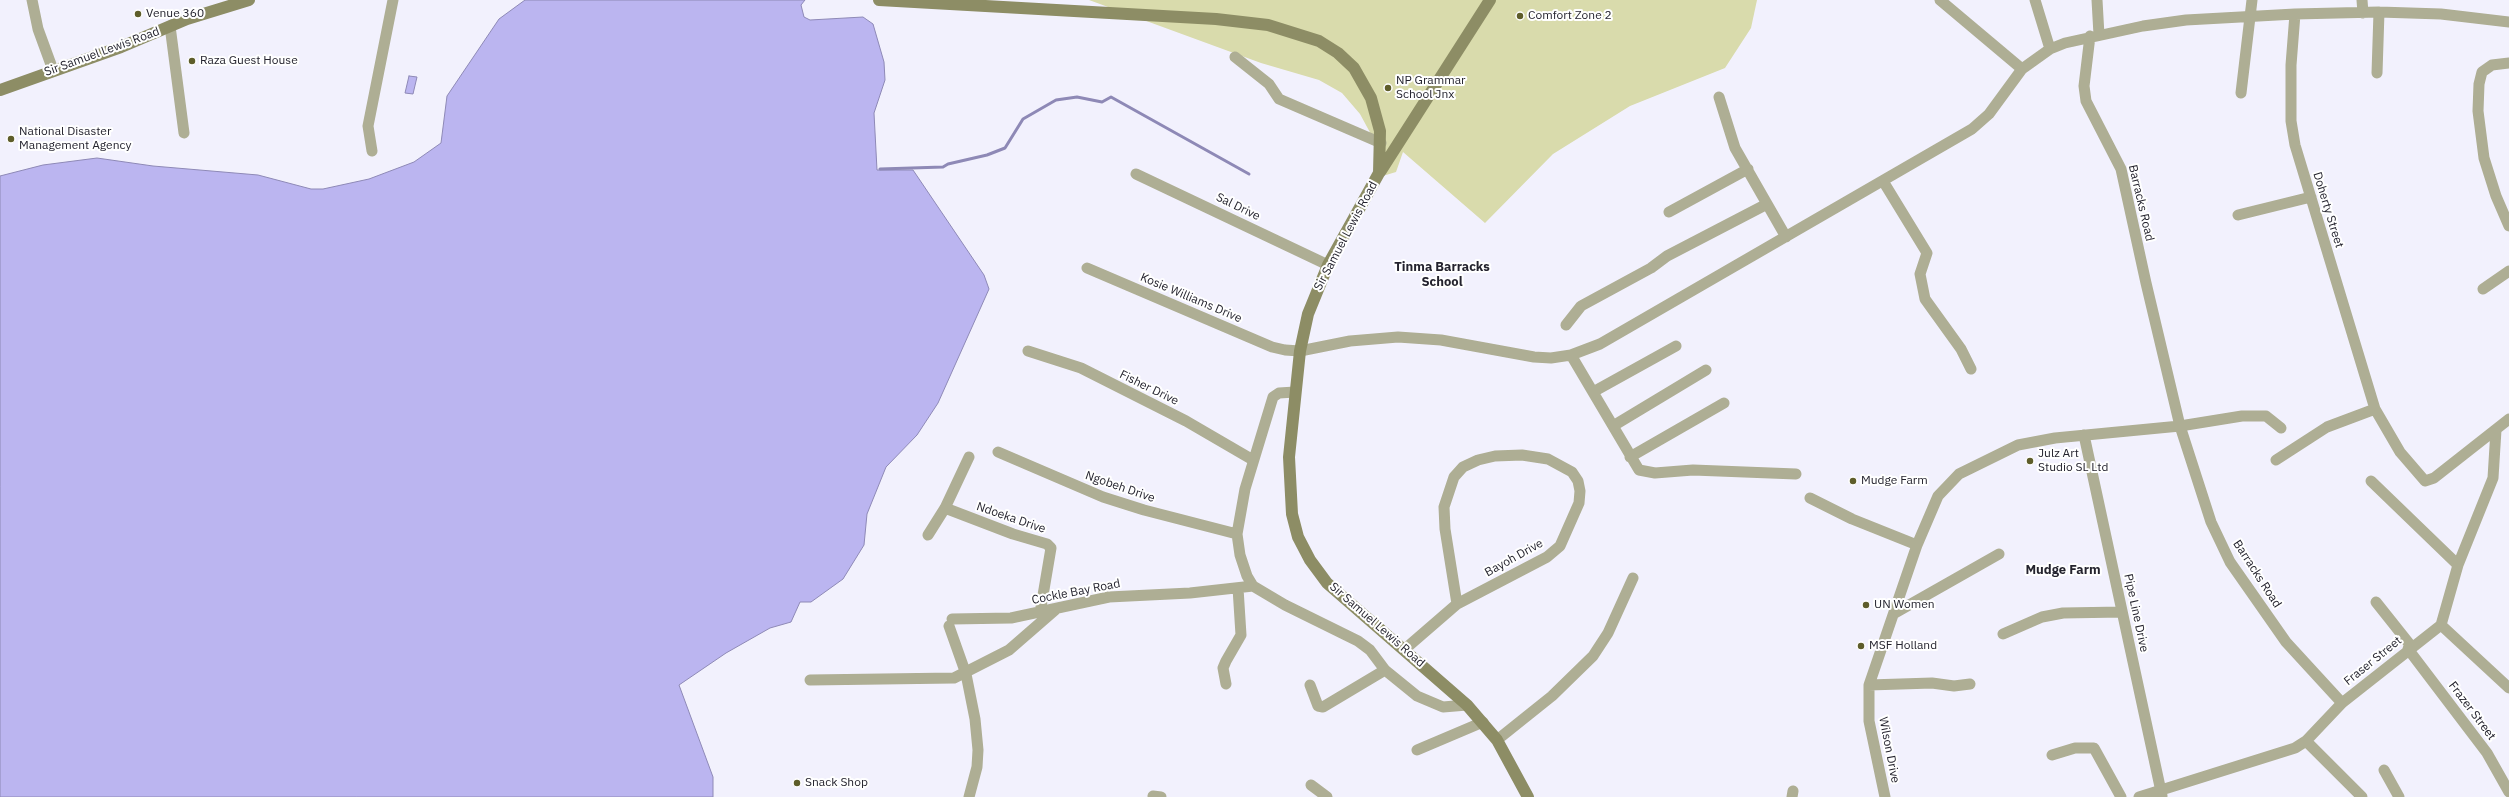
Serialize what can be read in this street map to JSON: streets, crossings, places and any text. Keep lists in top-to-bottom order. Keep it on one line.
{"streets":{"main road":["Sir Samuel Lewis Road"],"street":["Barracks Road","Sal Drive","Doherty Street","Kosie Williams Drive","Fisher Drive","Ngobeh Drive","Ndoeka Drive","Bayoh Drive","Cockle Bay Road","Pipe Line Drive","Fraser Street","Frazer Street","Wilson Drive"]},"crossings":[["Sir Samuel Lewis Road","Sal Drive"],["Sir Samuel Lewis Road","Kosie Williams Drive"],["Sir Samuel Lewis Road","Bayoh Drive"],["Barracks Road","Fraser Street"],["Ndoeka Drive","Cockle Bay Road"],["Pipe Line Drive","Fraser Street"],["Fraser Street","Frazer Street"]],"districts":["Tinma Barracks School","Mudge Farm"],"places":["Venue 360","Comfort Zone 2","Raza Guest House","NP Grammar School Jnx","National Disaster Management Agency","Julz Art Studio SL Ltd","Mudge Farm","UN Women","MSF Holland","Snack Shop"]}
